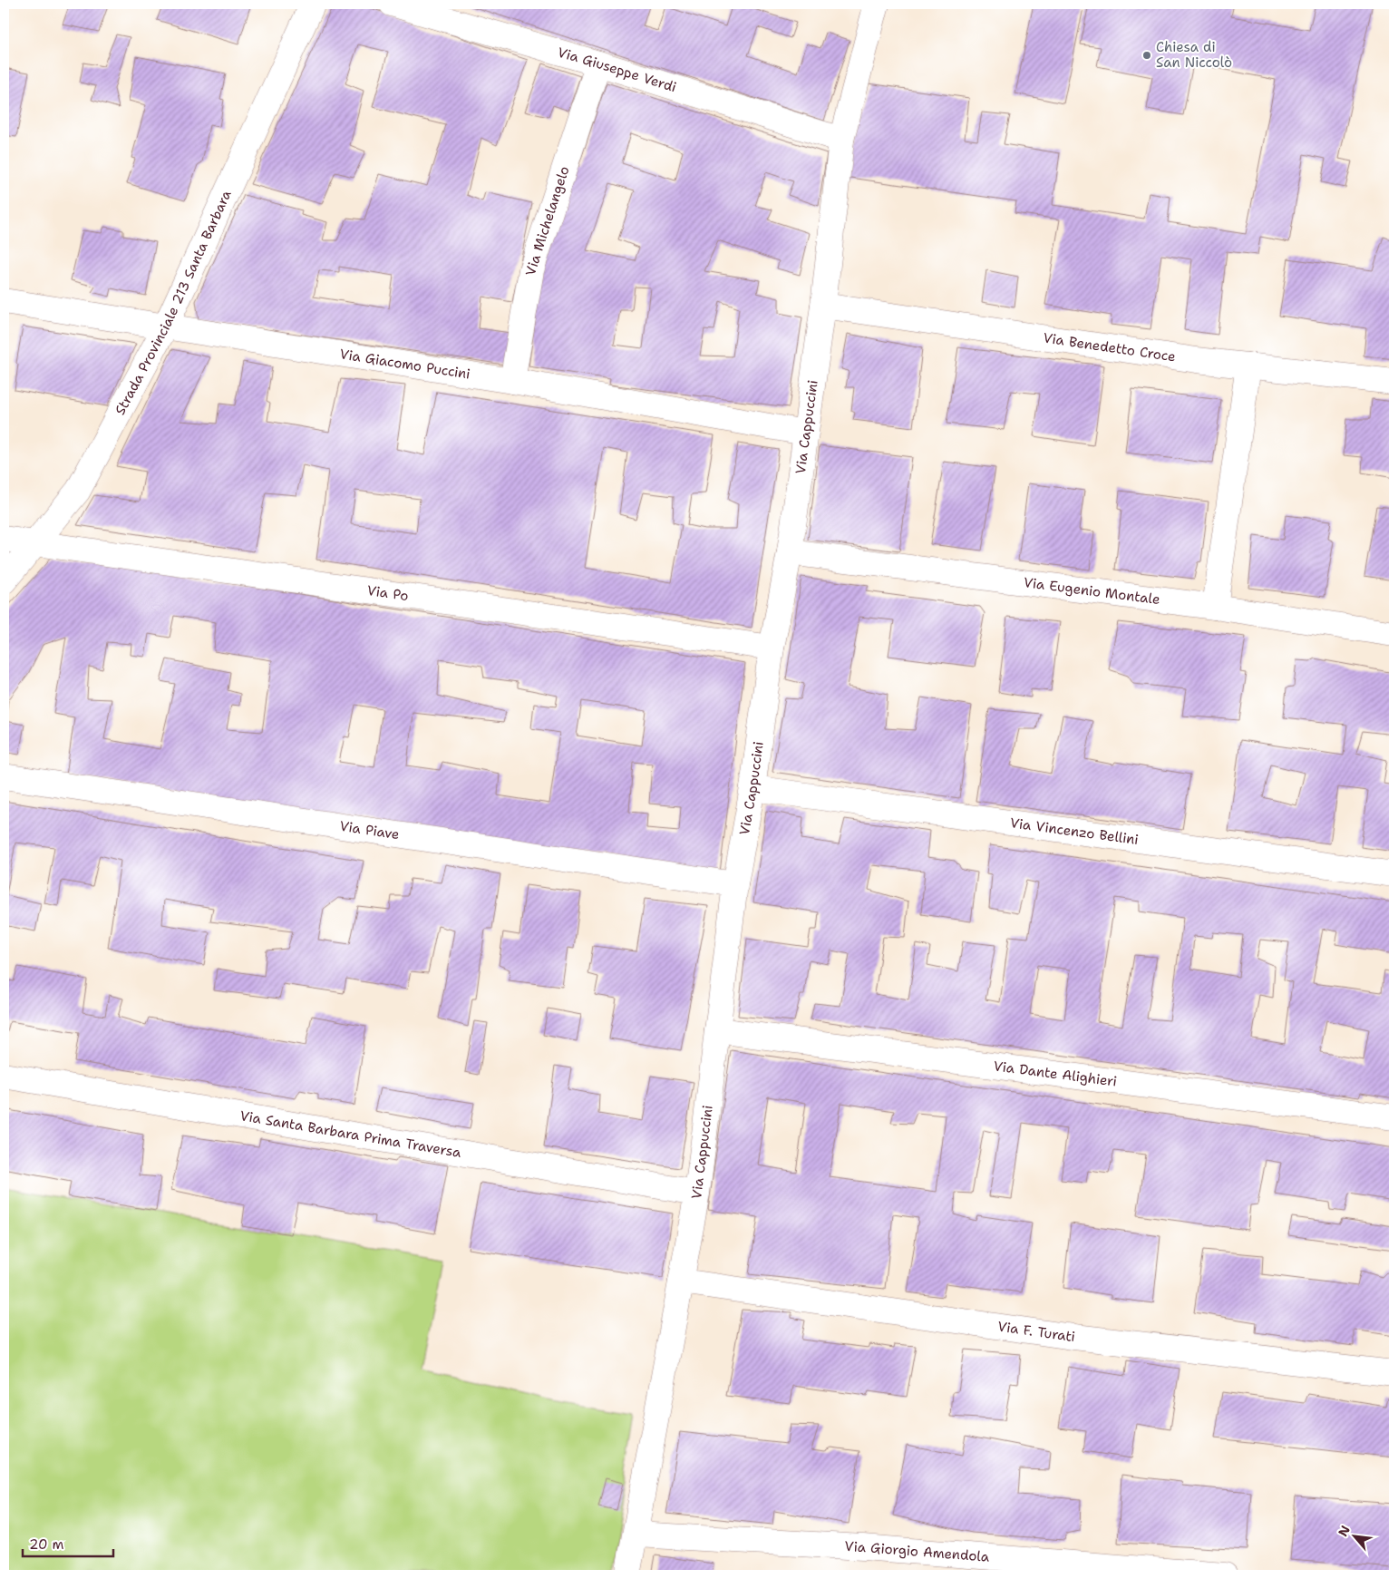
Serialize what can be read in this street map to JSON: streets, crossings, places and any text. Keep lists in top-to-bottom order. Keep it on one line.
{"streets":{"street":["Via Giuseppe Verdi","Via Michelangelo","Strada Provinciale 213 Santa Barbara","Via Benedetto Croce","Via Giacomo Puccini","Via Cappuccini","Via Eugenio Montale","Via Po","Via Piave","Via Vincenzo Bellini","Via Dante Alighieri","Via Santa Barbara Prima Traversa","Via F. Turati","Via Giorgio Amendola"]},"crossings":[["Via Giuseppe Verdi","Via Michelangelo"],["Via Giuseppe Verdi","Via Cappuccini"],["Via Michelangelo","Via Giacomo Puccini"],["Strada Provinciale 213 Santa Barbara","Via Giacomo Puccini"],["Strada Provinciale 213 Santa Barbara","Via Po"],["Via Benedetto Croce","Via Cappuccini"],["Via Giacomo Puccini","Via Cappuccini"],["Via Cappuccini","Via Eugenio Montale"],["Via Cappuccini","Via Po"],["Via Cappuccini","Via Piave"],["Via Cappuccini","Via Vincenzo Bellini"],["Via Cappuccini","Via Dante Alighieri"],["Via Cappuccini","Via Santa Barbara Prima Traversa"],["Via Cappuccini","Via F. Turati"],["Via Cappuccini","Via Giorgio Amendola"]],"places":["Chiesa di San Niccolò"],"scale_bar":"20 m","north":"top left"}
